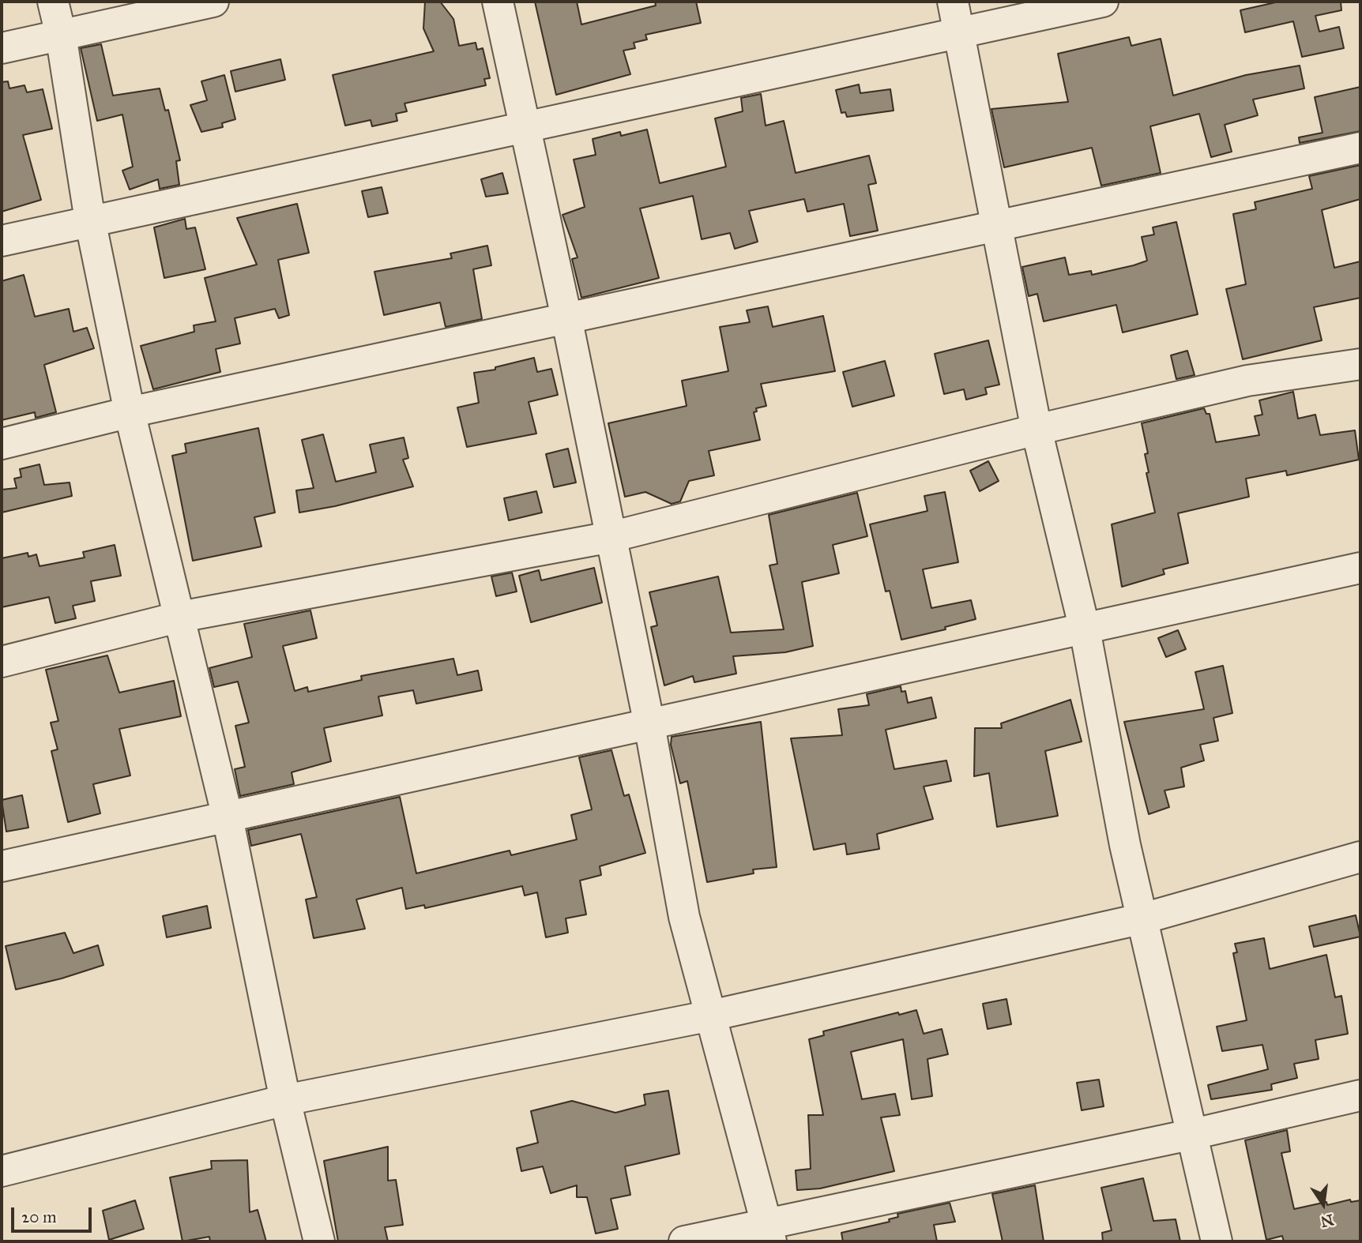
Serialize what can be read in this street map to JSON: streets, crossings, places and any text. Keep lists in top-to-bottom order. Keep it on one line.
{"scale_bar":"20 m","north":"bottom"}
